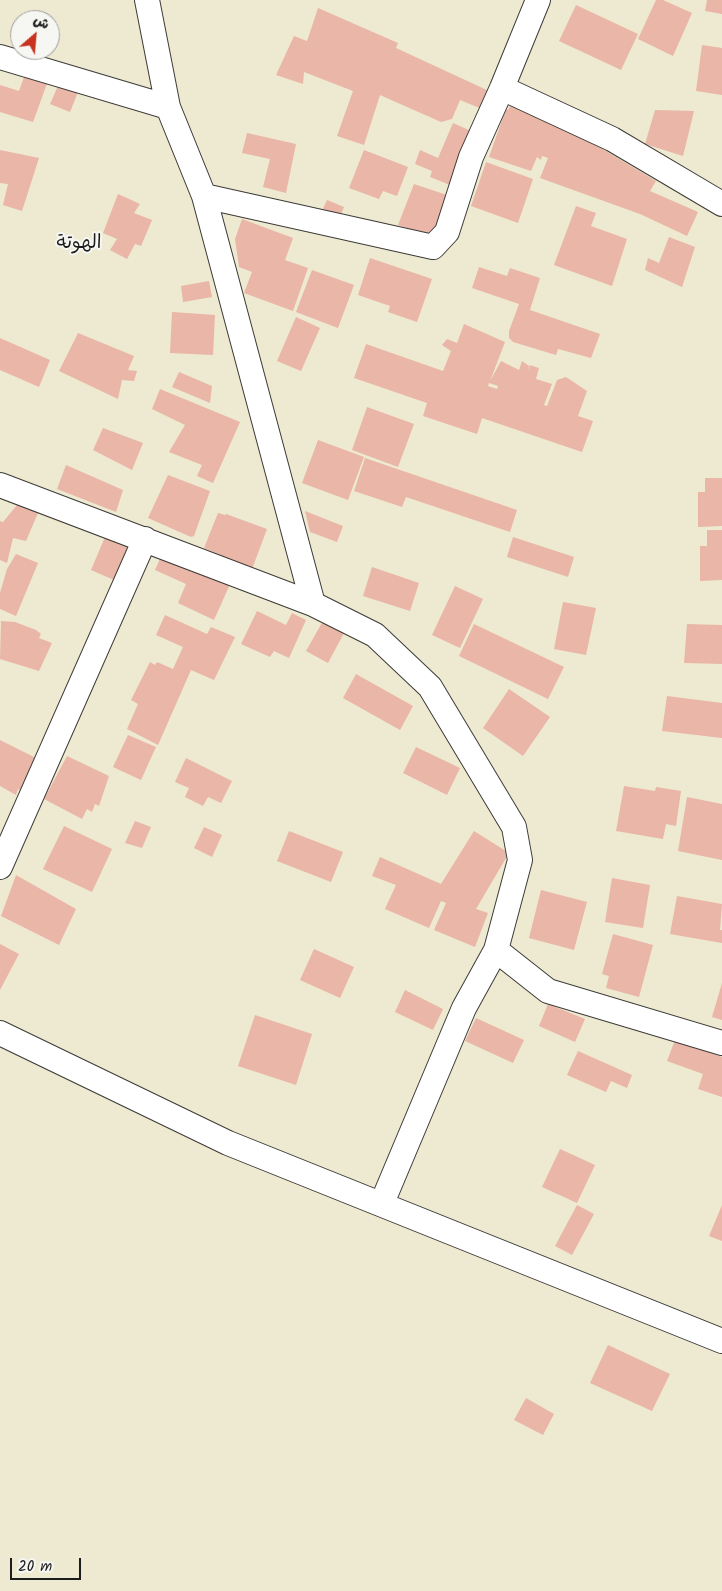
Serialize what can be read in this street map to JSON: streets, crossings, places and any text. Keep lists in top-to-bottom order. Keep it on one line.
{"districts":["الهوتة"],"scale_bar":"20 m","north":"top right"}
